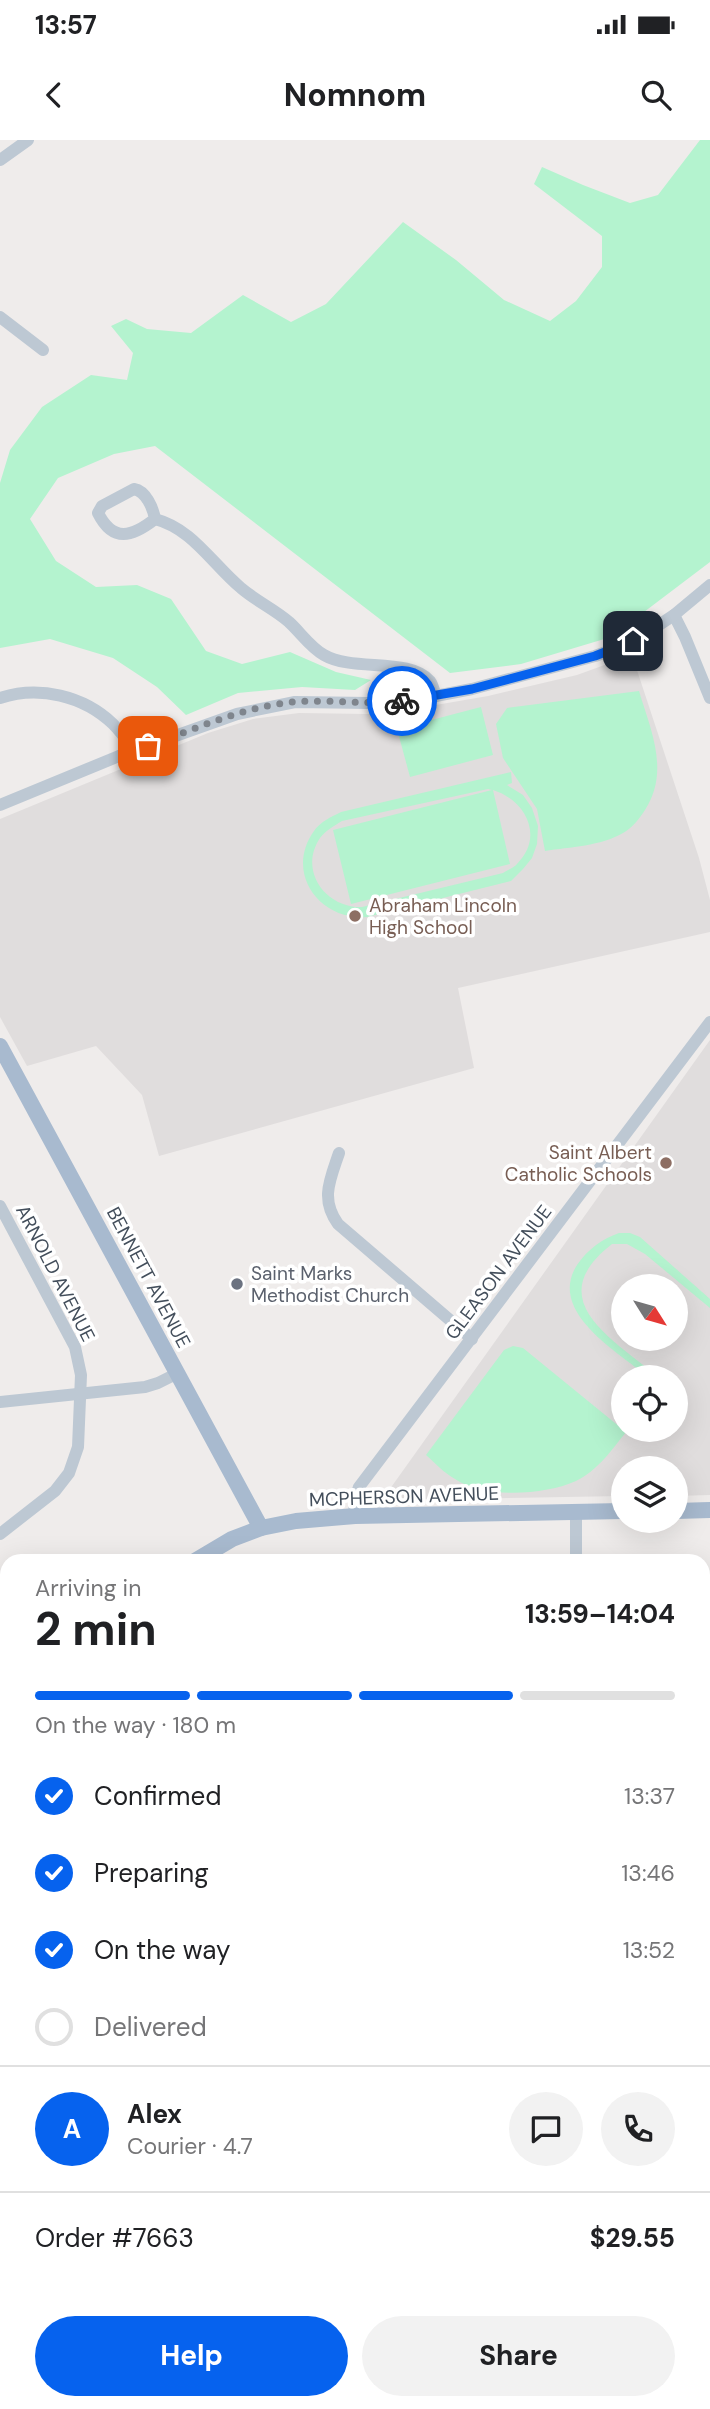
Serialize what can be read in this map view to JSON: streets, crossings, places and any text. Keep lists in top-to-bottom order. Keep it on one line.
{"streets":{"main road":["BENNETT AVENUE","MCPHERSON AVENUE"],"street":["GLEASON AVENUE","ARNOLD AVENUE"]},"crossings":[["GLEASON AVENUE","MCPHERSON AVENUE"],["BENNETT AVENUE","MCPHERSON AVENUE"]],"places":["Abraham Lincoln High School","Saint Albert Catholic Schools","Saint Marks Methodist Church"],"north":"bottom right","page":{"status":"13:57","header":"Nomnom","heading":["2 min","Arriving in","13:59–14:04"],"panel":["Alex","Courier · 4.7","Order #7663","$29.55"],"bar":"On the way · 180 m","list":[["Confirmed","13:37"],["Preparing","13:46"],["On the way","13:52"],"Delivered"],"round":"A","buttons":["Help","Share"]}}
